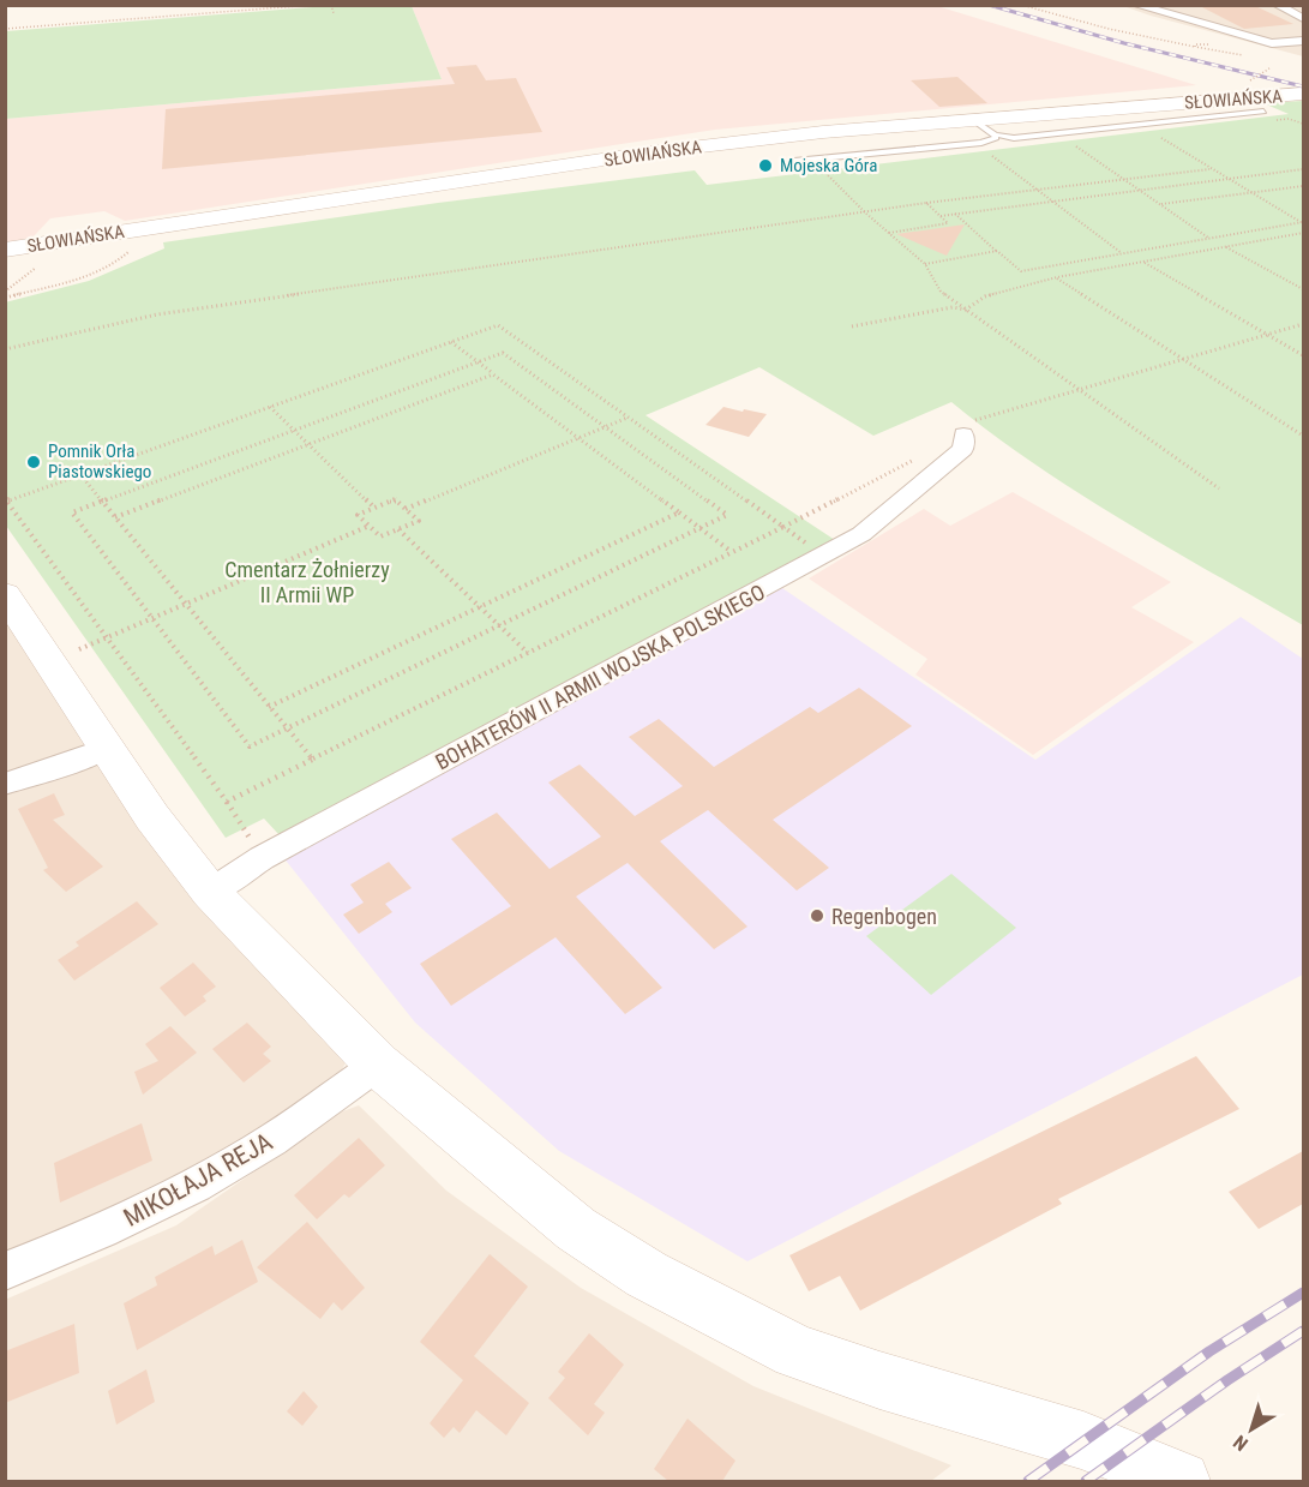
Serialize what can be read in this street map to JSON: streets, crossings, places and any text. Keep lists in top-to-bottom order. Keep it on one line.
{"streets":{"street":["SŁOWIAŃSKA","BOHATERÓW II ARMII WOJSKA POLSKIEGO","MIKOŁAJA REJA"]},"parks":["Cmentarz Żołnierzy II Armii WP"],"places":["Mojeska Góra","Pomnik Orła Piastowskiego","Regenbogen"],"north":"bottom left"}
